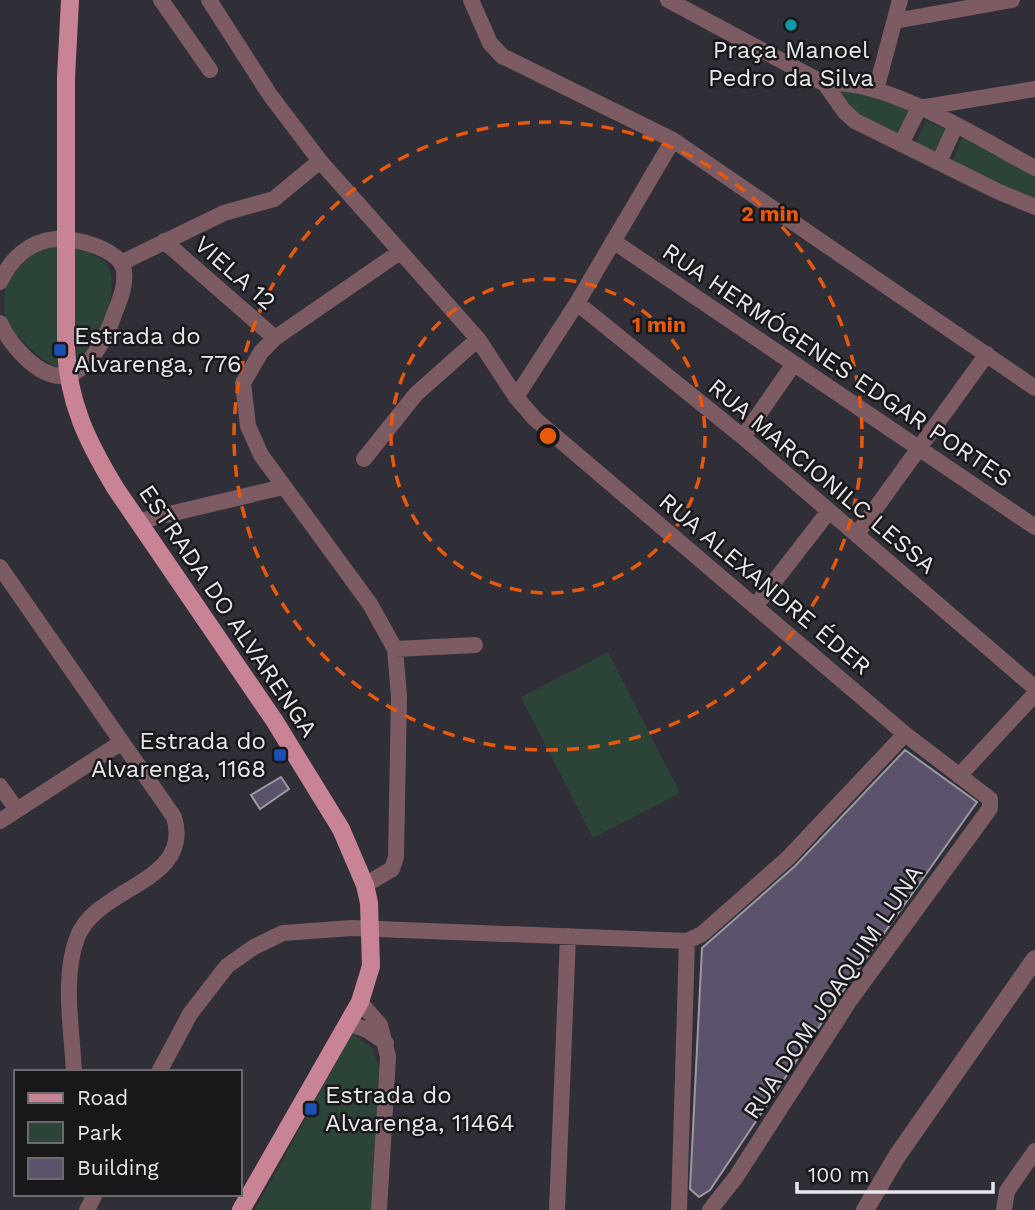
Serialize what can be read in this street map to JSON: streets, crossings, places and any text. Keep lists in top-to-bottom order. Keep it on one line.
{"streets":{"main road":["ESTRADA DO ALVARENGA"],"street":["VIELA 12","RUA HERMÓGENES EDGAR PORTES","RUA MARCIONILC LESSA","RUA ALEXANDRE ÉDER","RUA DOM JOAQUIM LUNA"]},"crossings":[["RUA ALEXANDRE ÉDER","RUA DOM JOAQUIM LUNA"]],"places":{"other":["Praça Manoel Pedro da Silva"],"transit":["Estrada do Alvarenga, 776","Estrada do Alvarenga, 1168","Estrada do Alvarenga, 11464"]},"legend":["Road","Park","Building"],"scale_bar":"100 m","rings":["2 min","1 min"]}
